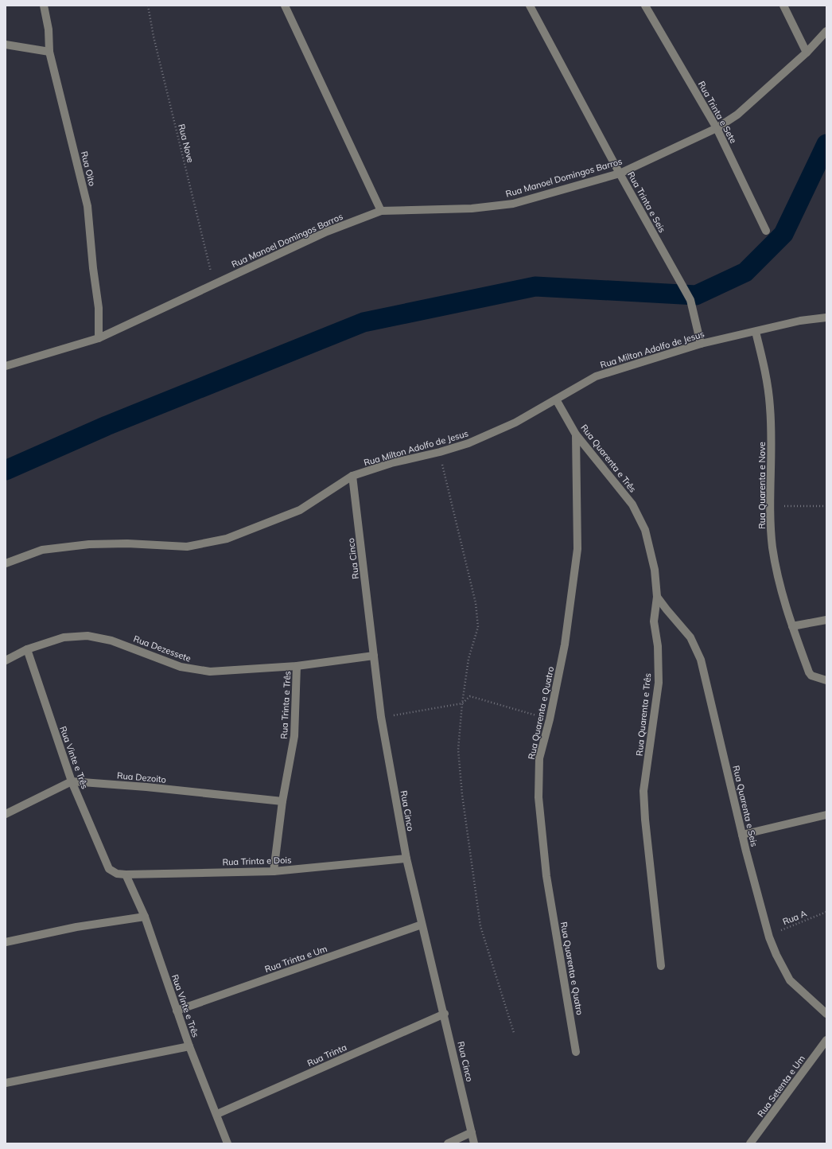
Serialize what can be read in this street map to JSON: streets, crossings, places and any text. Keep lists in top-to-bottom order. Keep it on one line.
{"streets":{"street":["Rua Trinta e Sete","Rua Oito","Rua Manoel Domingos Barros","Rua Trinta e Seis","Rua Milton Adolfo de Jesus","Rua Quarenta e Três","Rua Quarenta e Nove","Rua Cinco","Rua Dezessete","Rua Trinta e Três","Rua Quarenta e Quatro","Rua Vinte e Três","Rua Dezoito","Rua Quarenta e Seis","Rua Trinta e Dois","Rua Trinta e Um","Rua Trinta","Rua Setenta e Um"],"path":["Rua Nove","Rua A"]},"crossings":[["Rua Trinta e Sete","Rua Manoel Domingos Barros"],["Rua Nove","Rua Manoel Domingos Barros"],["Rua Oito","Rua Manoel Domingos Barros"],["Rua Manoel Domingos Barros","Rua Trinta e Seis"],["Rua Trinta e Seis","Rua Milton Adolfo de Jesus"],["Rua Milton Adolfo de Jesus","Rua Quarenta e Três"],["Rua Milton Adolfo de Jesus","Rua Quarenta e Nove"],["Rua Milton Adolfo de Jesus","Rua Cinco"],["Rua Quarenta e Três","Rua Quarenta e Quatro"],["Rua Quarenta e Três","Rua Quarenta e Seis"],["Rua Cinco","Rua Dezessete"],["Rua Cinco","Rua Trinta e Dois"],["Rua Cinco","Rua Trinta e Um"],["Rua Cinco","Rua Trinta"],["Rua Dezessete","Rua Trinta e Três"],["Rua Dezessete","Rua Vinte e Três"],["Rua Trinta e Três","Rua Dezoito"],["Rua Trinta e Três","Rua Trinta e Dois"],["Rua Vinte e Três","Rua Dezoito"],["Rua Vinte e Três","Rua Trinta e Dois"],["Rua Vinte e Três","Rua Trinta e Um"],["Rua Vinte e Três","Rua Trinta"],["Rua Quarenta e Seis","Rua A"]]}
